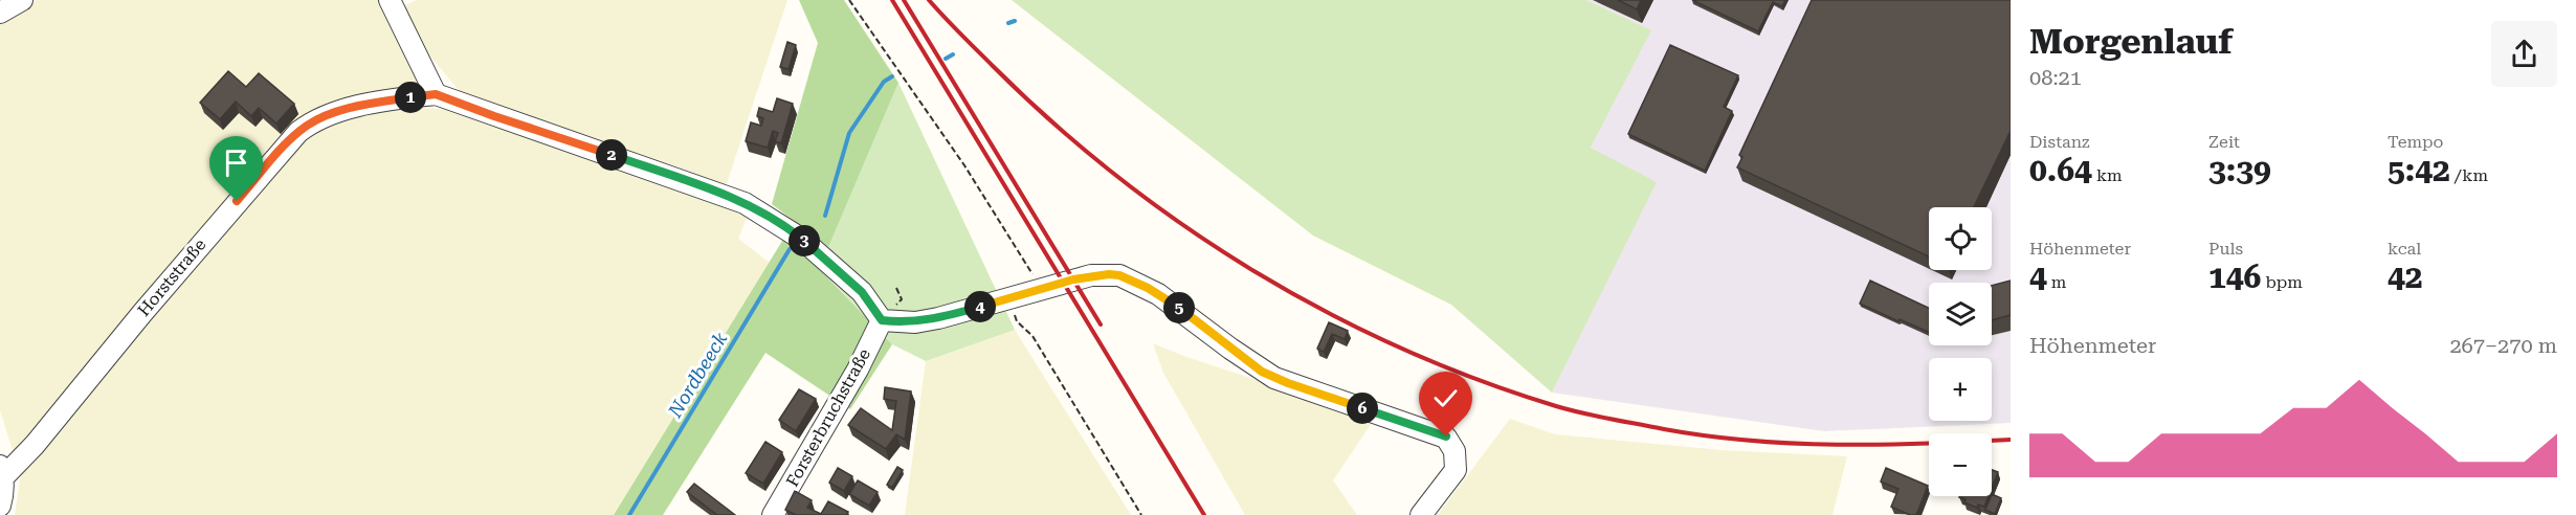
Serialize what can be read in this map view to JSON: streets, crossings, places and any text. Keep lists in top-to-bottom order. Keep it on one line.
{"streets":{"street":["Horststraße","Forsterbruchstraße"]},"water":["Nordbeeck"],"page":{"heading":["Morgenlauf","08:21"],"pins":["1","2","3","4","5","6"],"stats":[["Distanz","0.64 km"],["Zeit","3:39"],["Tempo","5:42 /km"],["Höhenmeter","4 m"],["Puls","146 bpm"],["kcal","42"]],"map_buttons":["+","−"],"chart":["Höhenmeter","267–270 m"]}}
